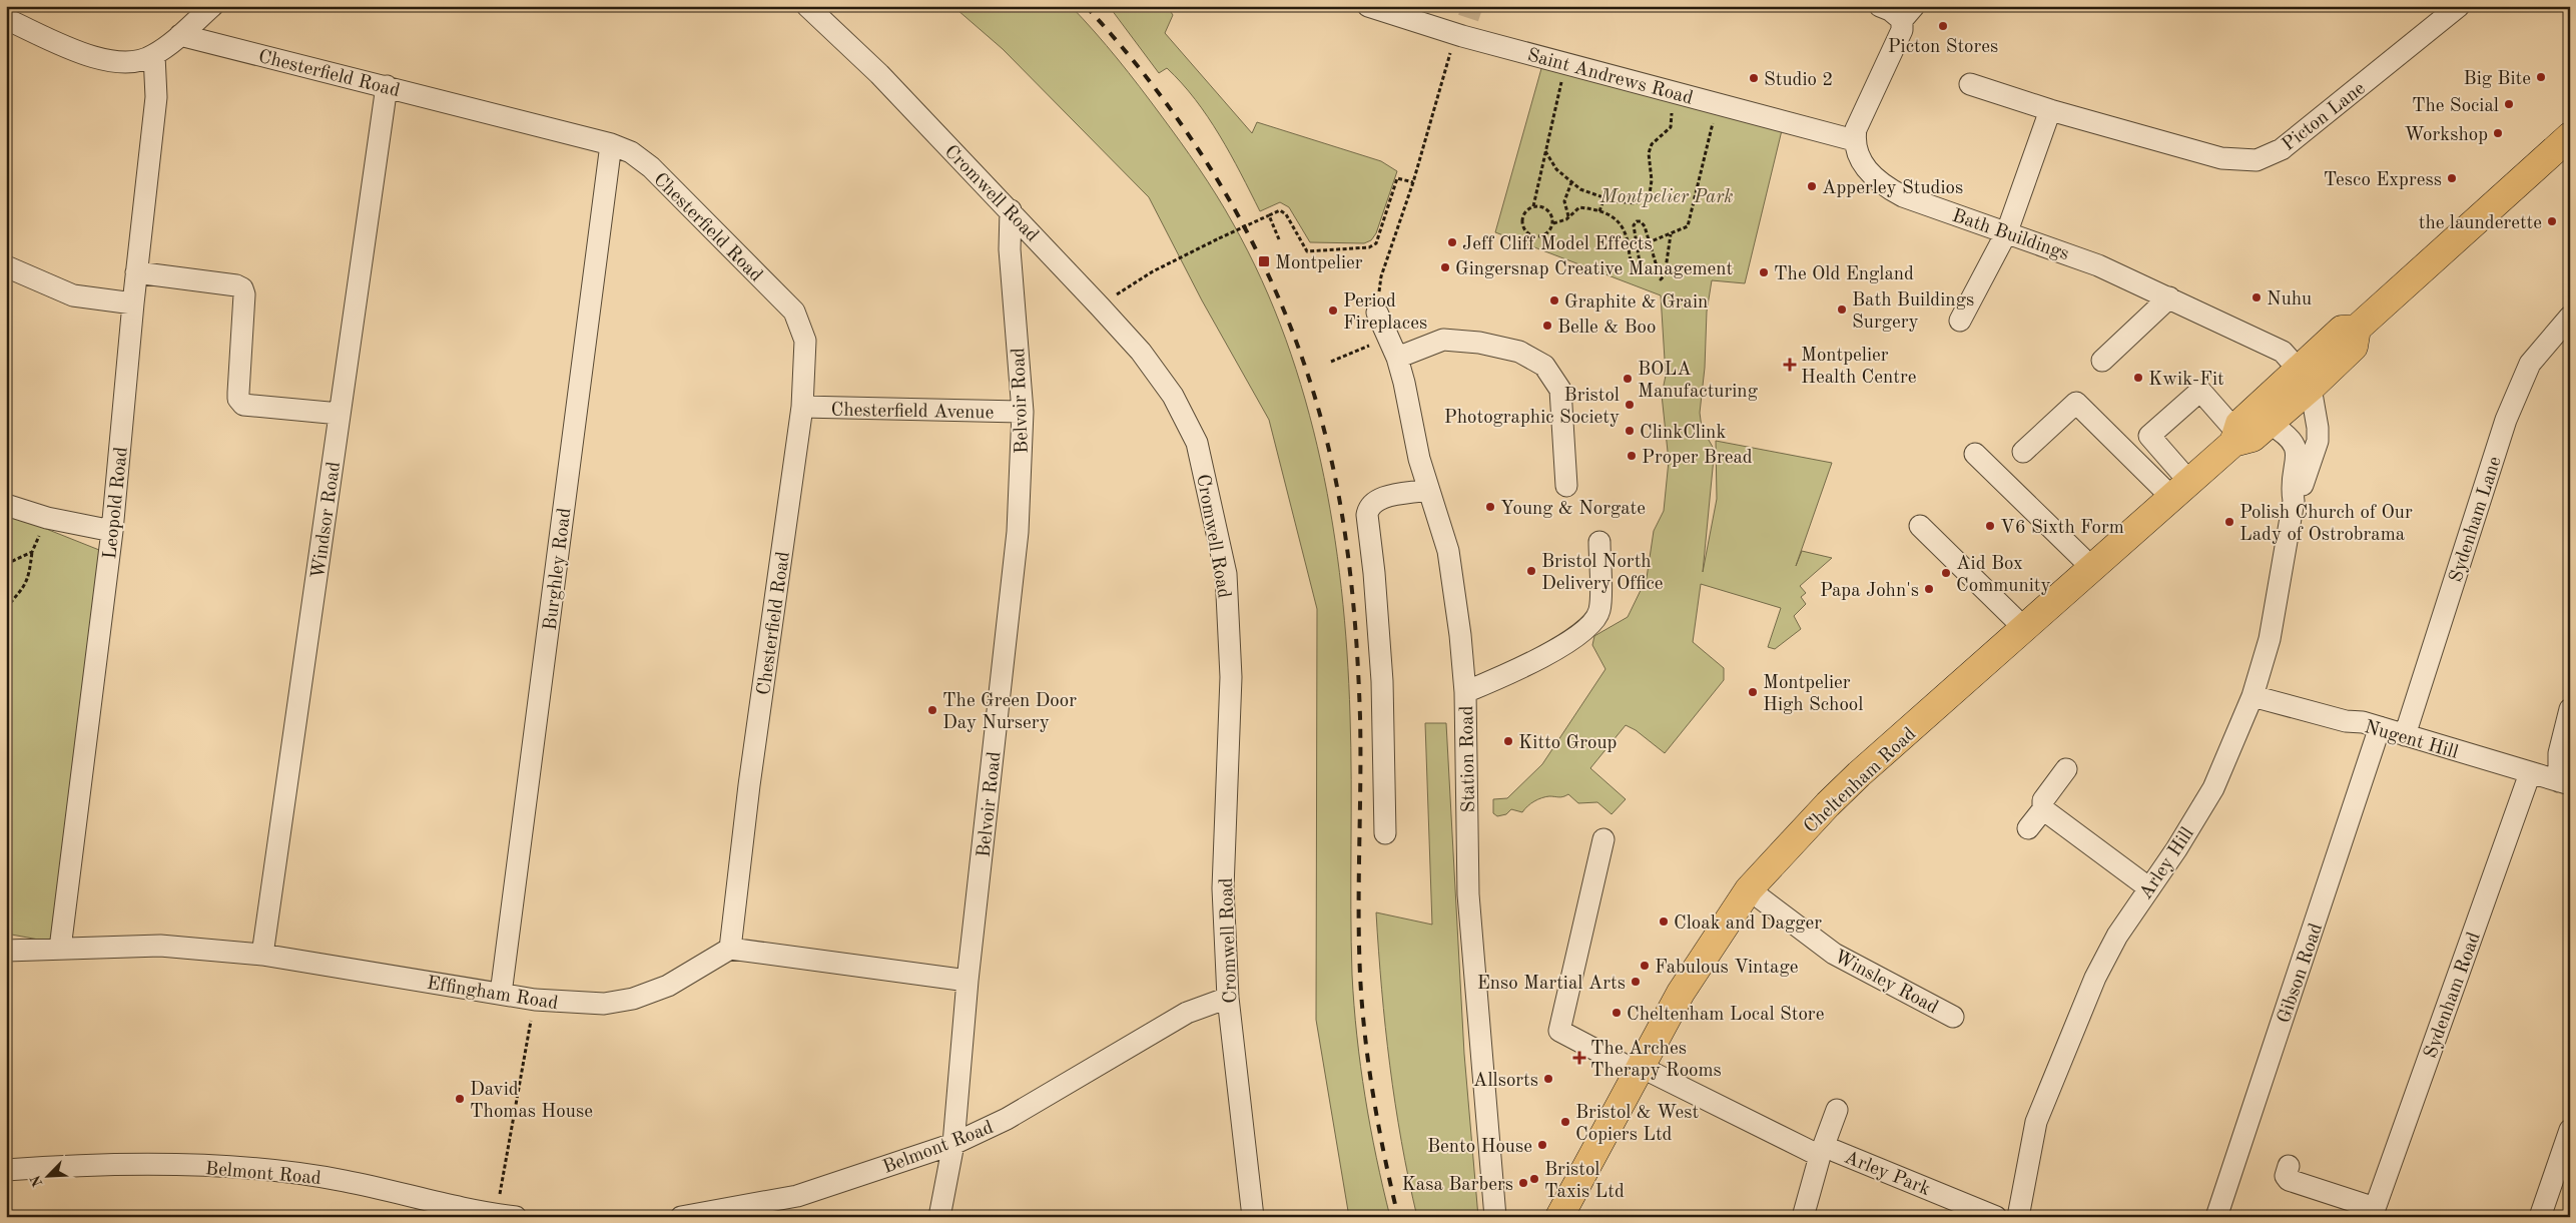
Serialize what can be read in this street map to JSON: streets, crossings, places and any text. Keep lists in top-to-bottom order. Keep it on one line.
{"streets":{"main road":["Cheltenham Road"],"street":["Chesterfield Road","Saint Andrews Road","Picton Lane","Cromwell Road","Bath Buildings","Belvoir Road","Chesterfield Avenue","Leopold Road","Sydenham Lane","Windsor Road","Burghley Road","Nugent Hill","Station Road","Arley Hill","Gibson Road","Winsley Road","Effingham Road","Sydenham Road","Belmont Road","Arley Park"]},"crossings":[["Chesterfield Road","Chesterfield Avenue"],["Chesterfield Road","Windsor Road"],["Chesterfield Road","Burghley Road"],["Chesterfield Road","Effingham Road"],["Saint Andrews Road","Bath Buildings"],["Cromwell Road","Belvoir Road"],["Cromwell Road","Belmont Road"],["Bath Buildings","Cheltenham Road"],["Bath Buildings","Arley Hill"],["Belvoir Road","Chesterfield Avenue"],["Belvoir Road","Belmont Road"],["Leopold Road","Effingham Road"],["Sydenham Lane","Nugent Hill"],["Windsor Road","Effingham Road"],["Burghley Road","Effingham Road"],["Nugent Hill","Arley Hill"],["Nugent Hill","Gibson Road"],["Nugent Hill","Sydenham Road"],["Cheltenham Road","Arley Hill"],["Cheltenham Road","Winsley Road"],["Cheltenham Road","Arley Park"]],"parks":["Montpelier Park"],"places":{"other":["Picton Stores","Big Bite","Studio 2","The Social","Workshop","Tesco Express","Apperley Studios","the launderette","Jeff Cliff Model Effects","Gingersnap Creative Management","The Old England","Nuhu","Graphite & Grain","Bath Buildings Surgery","Period Fireplaces","Belle & Boo","Kwik-Fit","BOLA Manufacturing","Bristol Photographic Society","ClinkClink","Proper Bread","Young & Norgate","Polish Church of Our Lady of Ostrobrama","V6 Sixth Form","Bristol North Delivery Office","Aid Box Community","Papa John's","Montpelier High School","The Green Door Day Nursery","Kitto Group","Cloak and Dagger","Fabulous Vintage","Enso Martial Arts","Cheltenham Local Store","Allsorts","David Thomas House","Bristol & West Copiers Ltd","Bento House","Bristol Taxis Ltd","Kasa Barbers"],"transit":["Montpelier"],"health":["Montpelier Health Centre","The Arches Therapy Rooms"]},"north":"bottom left"}
